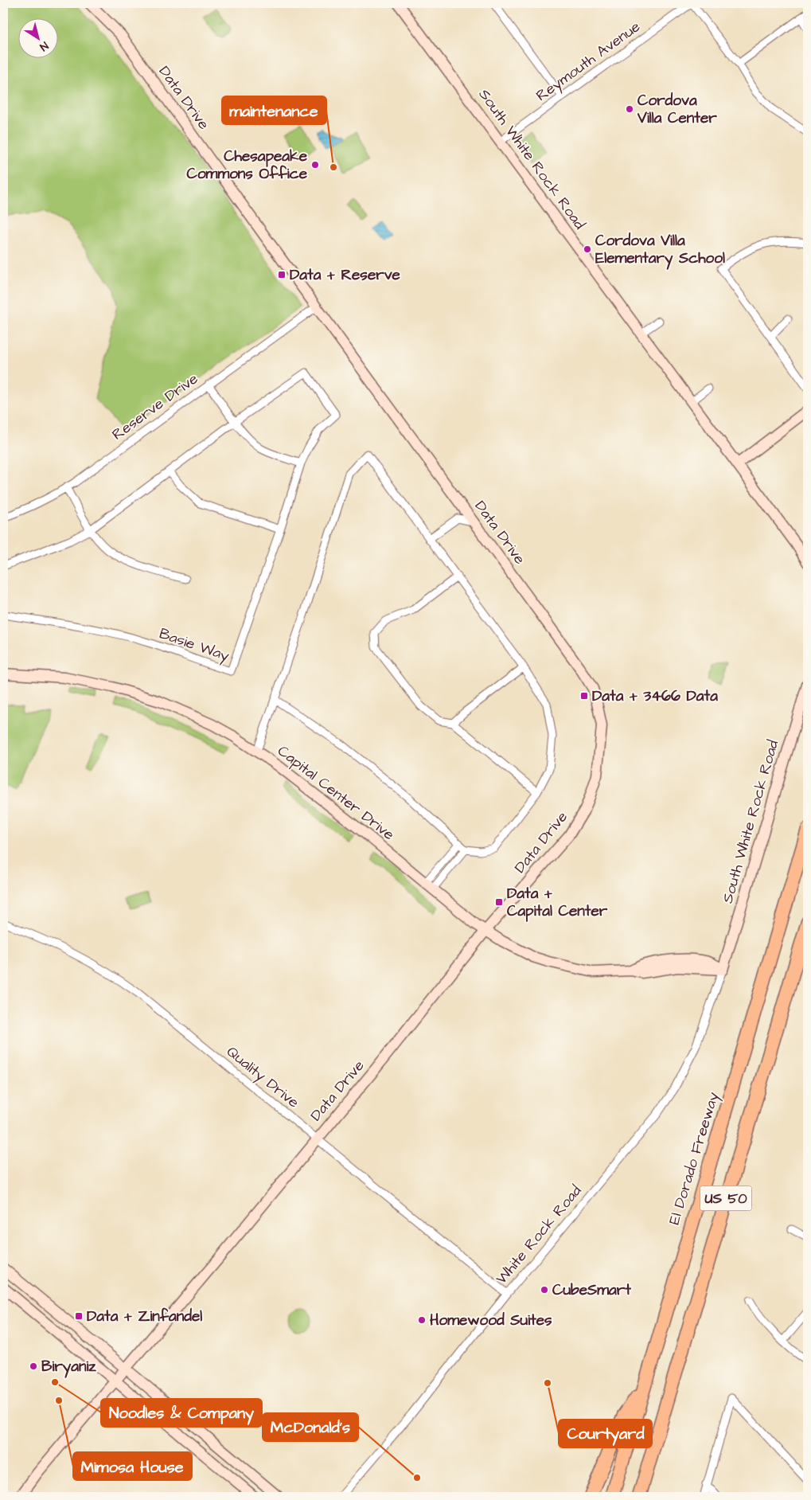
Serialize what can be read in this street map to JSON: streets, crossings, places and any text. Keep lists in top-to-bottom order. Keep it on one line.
{"streets":{"highway":["El Dorado Freeway","US 50"],"street":["Reymouth Avenue","Data Drive","South White Rock Road","Reserve Drive","Basie Way","Capital Center Drive","Quality Drive","White Rock Road"]},"crossings":[["Reymouth Avenue","South White Rock Road"],["Data Drive","Reserve Drive"],["Data Drive","Capital Center Drive"],["Data Drive","Quality Drive"],["South White Rock Road","Capital Center Drive"],["South White Rock Road","White Rock Road"],["Capital Center Drive","White Rock Road"],["Quality Drive","White Rock Road"]],"places":{"other":["Cordova Villa Center","Chesapeake Commons Office","maintenance","Cordova Villa Elementary School","CubeSmart","Homewood Suites","Biryaniz","Noodles & Company","Courtyard","Mimosa House","McDonald's"],"transit":["Data + Reserve","Data + 3466 Data","Data + Capital Center","Data + Zinfandel"]},"north":"bottom right"}
